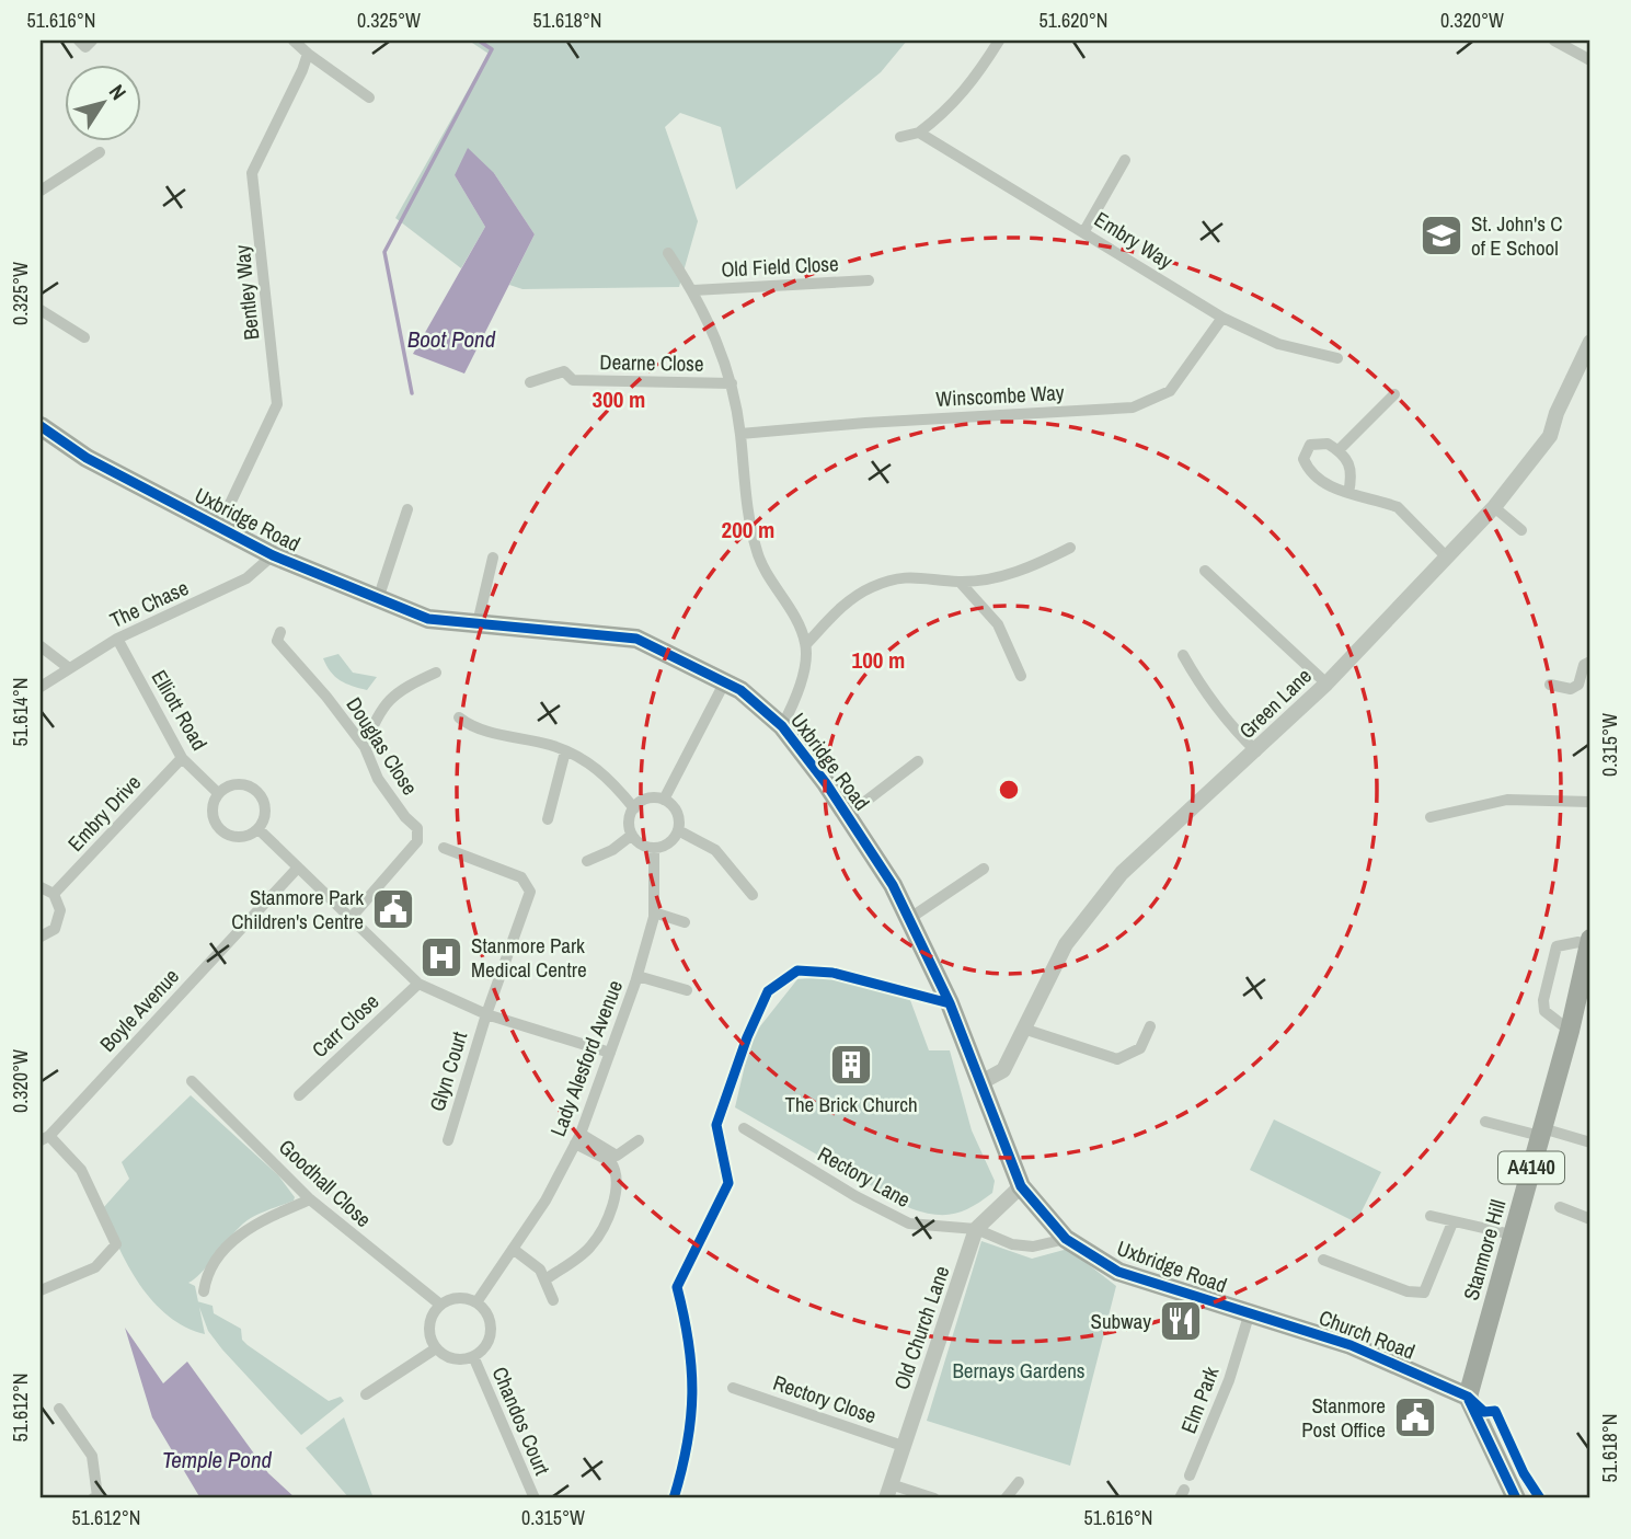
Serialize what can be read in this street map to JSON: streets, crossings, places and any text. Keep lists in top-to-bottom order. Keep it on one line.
{"streets":{"main road":["Uxbridge Road","A4140","Stanmore Hill","Church Road"],"street":["Embry Way","Old Field Close","Bentley Way","Dearne Close","Winscombe Way","The Chase","Green Lane","Elliott Road","Douglas Close","Embry Drive","Boyle Avenue","Carr Close","Lady Alesford Avenue","Glyn Court","Rectory Lane","Goodhall Close","Old Church Lane","Rectory Close","Elm Park","Chandos Court"]},"crossings":[["Embry Way","Winscombe Way"],["Bentley Way","Uxbridge Road"],["Uxbridge Road","The Chase"],["Uxbridge Road","Green Lane"],["Uxbridge Road","Rectory Lane"],["Uxbridge Road","Old Church Lane"],["Uxbridge Road","Church Road"],["Uxbridge Road","Elm Park"],["The Chase","Elliott Road"],["Elliott Road","Embry Drive"],["Lady Alesford Avenue","Goodhall Close"],["Lady Alesford Avenue","Chandos Court"],["Rectory Lane","Old Church Lane"],["Goodhall Close","Chandos Court"],["Stanmore Hill","Church Road"],["Old Church Lane","Rectory Close"],["Church Road","Elm Park"]],"water":["Boot Pond","Temple Pond"],"parks":["Bernays Gardens"],"places":{"school or university":["St. John's C of E School"],"public building":["Stanmore Park Children's Centre","Stanmore Post Office"],"hospital":["Stanmore Park Medical Centre"],"building":["The Brick Church"],"restaurant":["Subway"]},"north":"top right","coordinates":["51.616°N","0.325°W","51.618°N","51.620°N","0.320°W","51.614°N","0.315°W","51.612°N"],"rings":["300 m","200 m","100 m"]}
